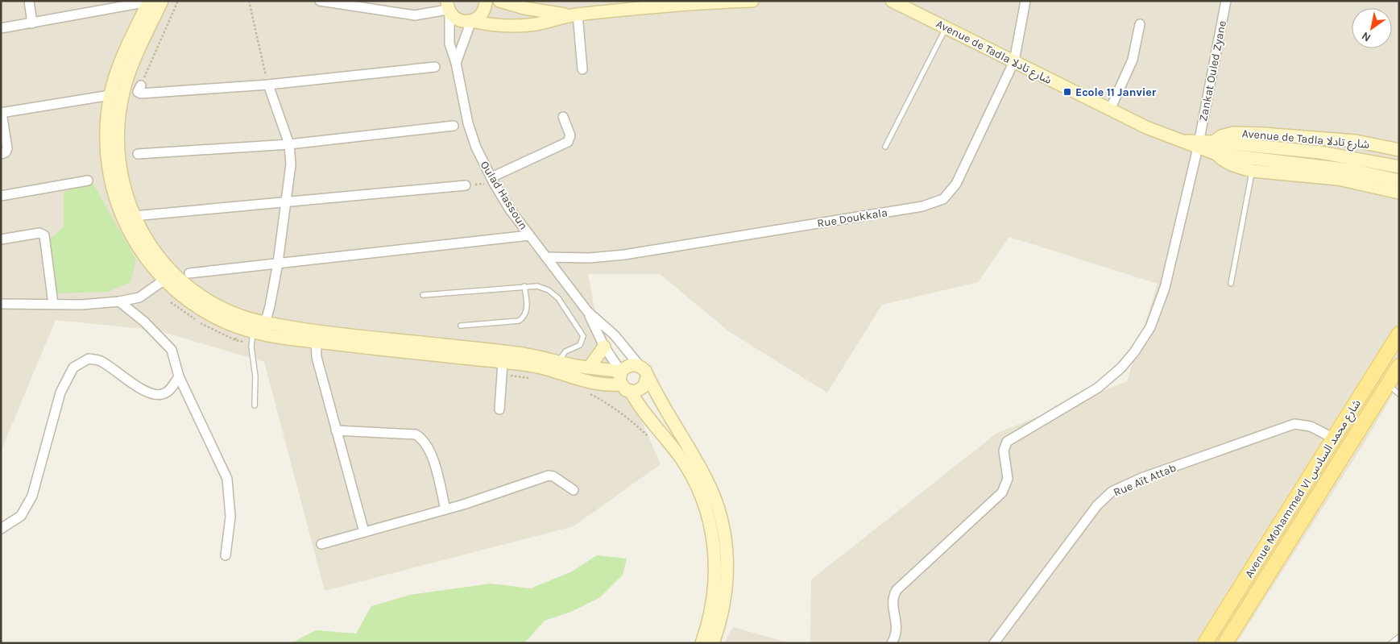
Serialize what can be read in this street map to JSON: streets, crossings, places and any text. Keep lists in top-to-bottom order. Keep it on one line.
{"streets":{"main road":["Avenue Mohammed VI شارع محمد السادس"],"street":["Avenue de Tadla شارع تادلا","Zankat Ouled Zyane","Oulad Hassoun","Rue Doukkala","Rue Aït Attab"]},"crossings":[["Avenue de Tadla شارع تادلا","Zankat Ouled Zyane"],["Avenue de Tadla شارع تادلا","Rue Doukkala"],["Oulad Hassoun","Rue Doukkala"],["Rue Aït Attab","Avenue Mohammed VI شارع محمد السادس"]],"places":{"transit":["Ecole 11 Janvier"]},"north":"bottom left"}
